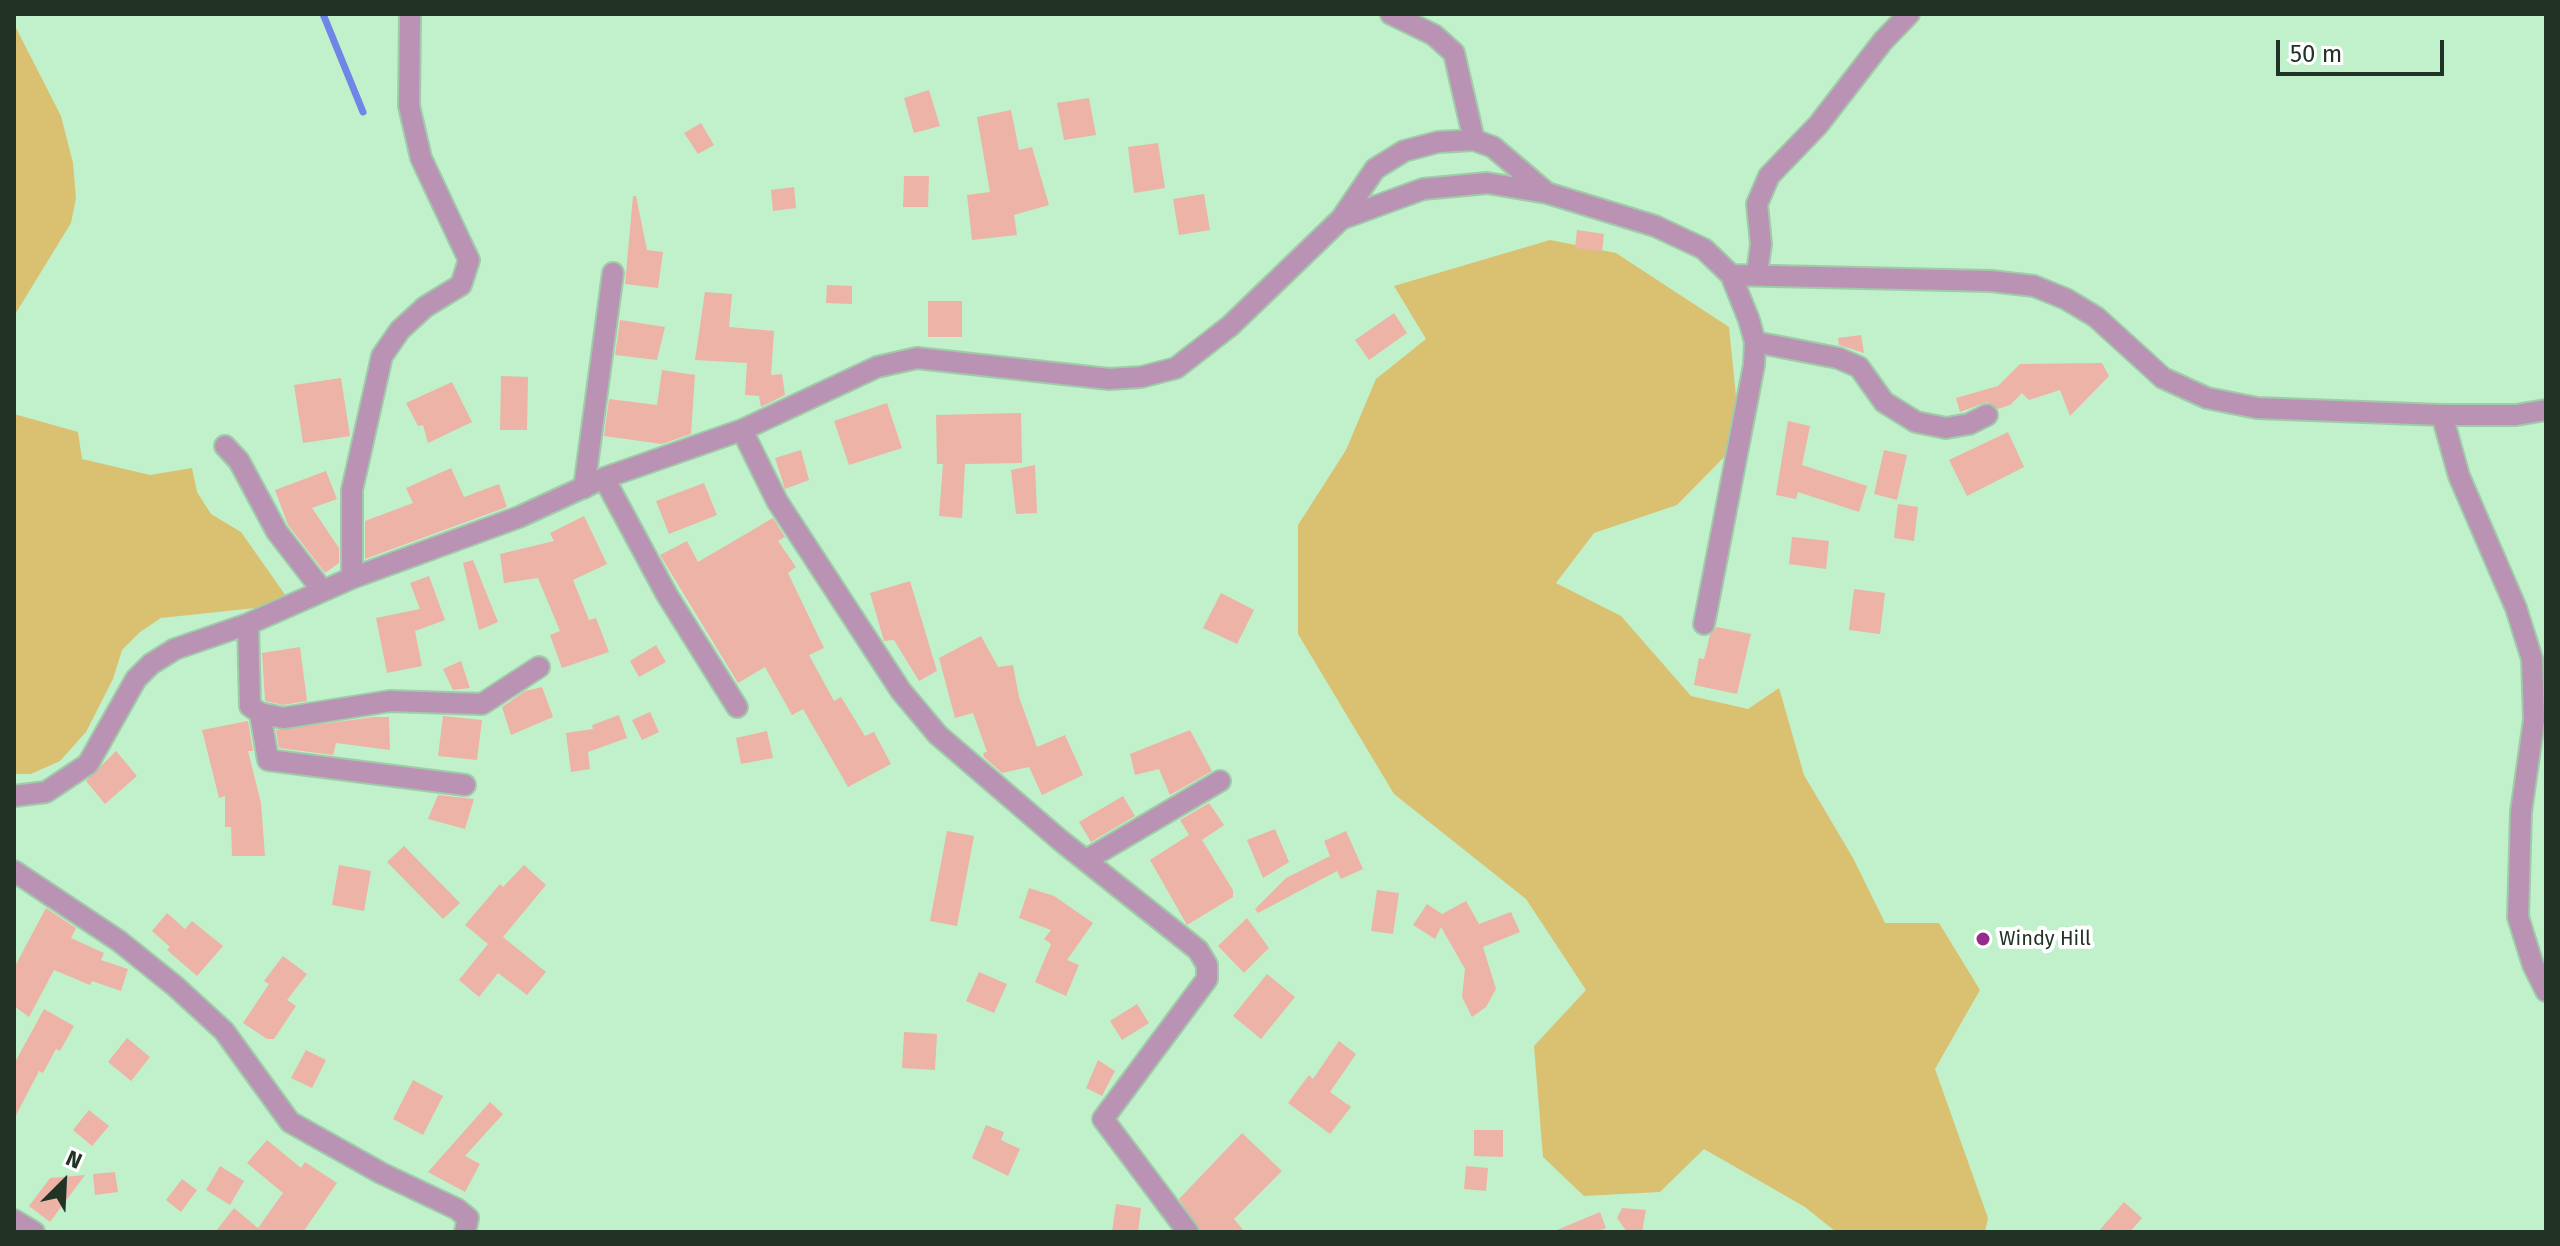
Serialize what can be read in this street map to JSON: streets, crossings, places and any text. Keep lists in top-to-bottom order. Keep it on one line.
{"places":["Windy Hill"],"scale_bar":"50 m","north":"top right"}
